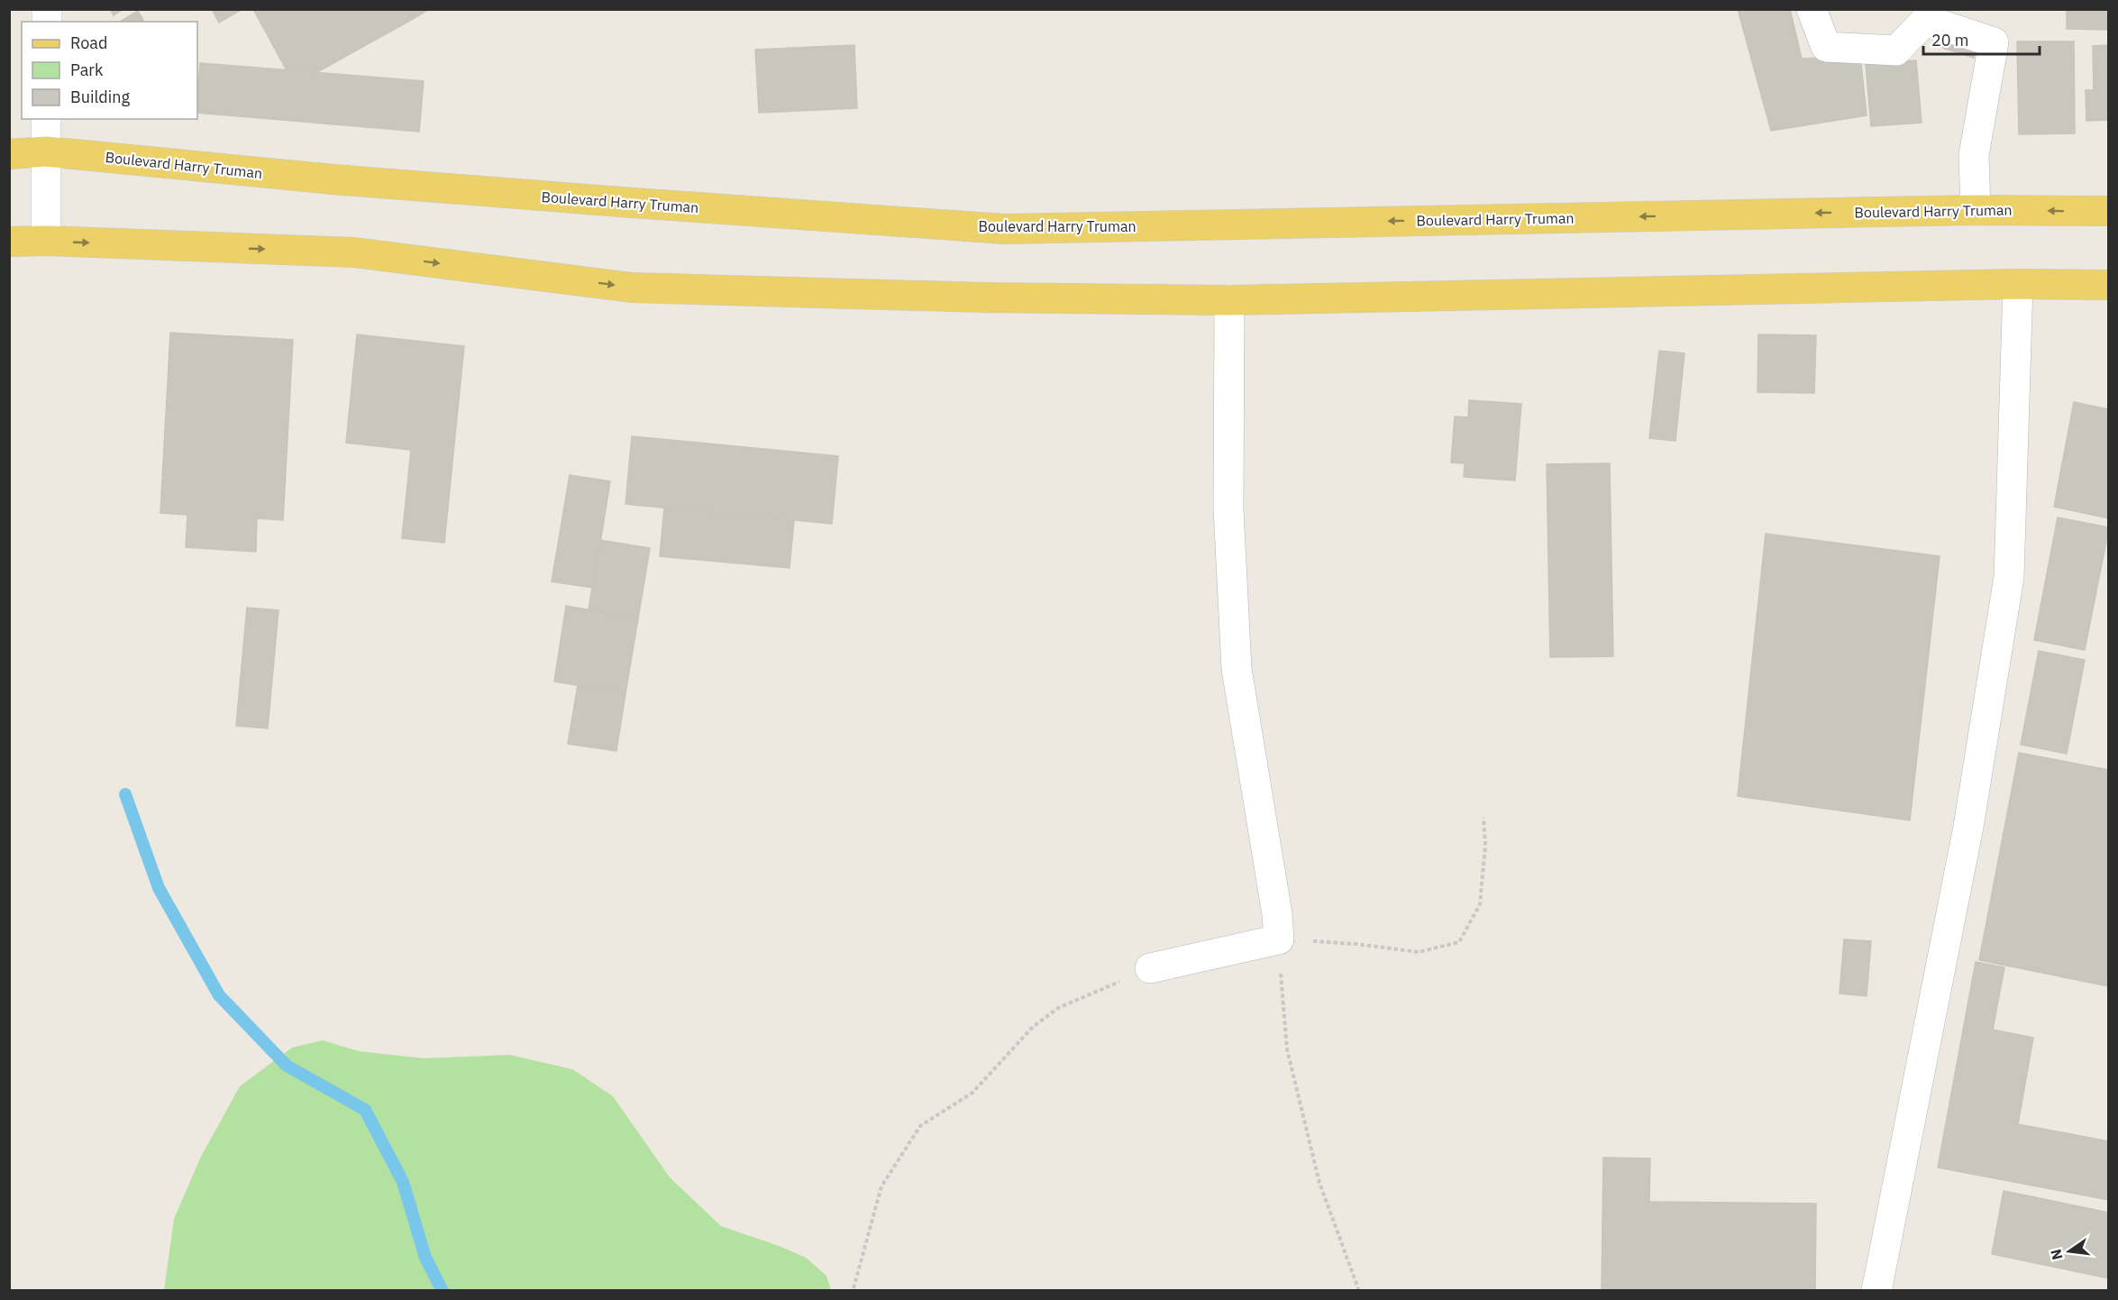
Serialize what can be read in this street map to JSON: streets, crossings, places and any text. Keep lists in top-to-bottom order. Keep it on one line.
{"streets":{"main road":["Boulevard Harry Truman"]},"legend":["Road","Park","Building"],"scale_bar":"20 m","north":"left"}
